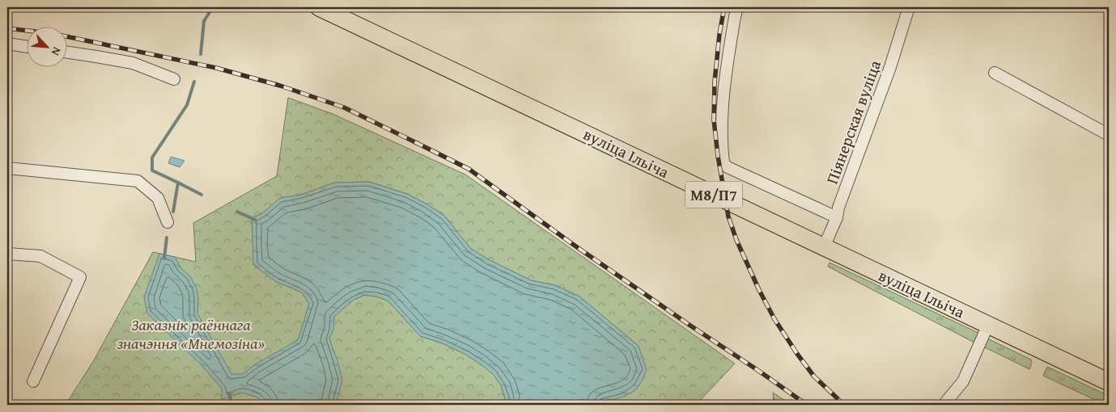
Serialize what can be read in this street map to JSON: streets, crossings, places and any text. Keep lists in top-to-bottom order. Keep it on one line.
{"streets":{"main road":["вуліца Ільіча","М8/П7"],"street":["Піянерская вуліца"]},"crossings":[["Піянерская вуліца","вуліца Ільіча"]],"parks":["Заказнік раённага значэння «Мнемозіна»"],"north":"bottom right"}
